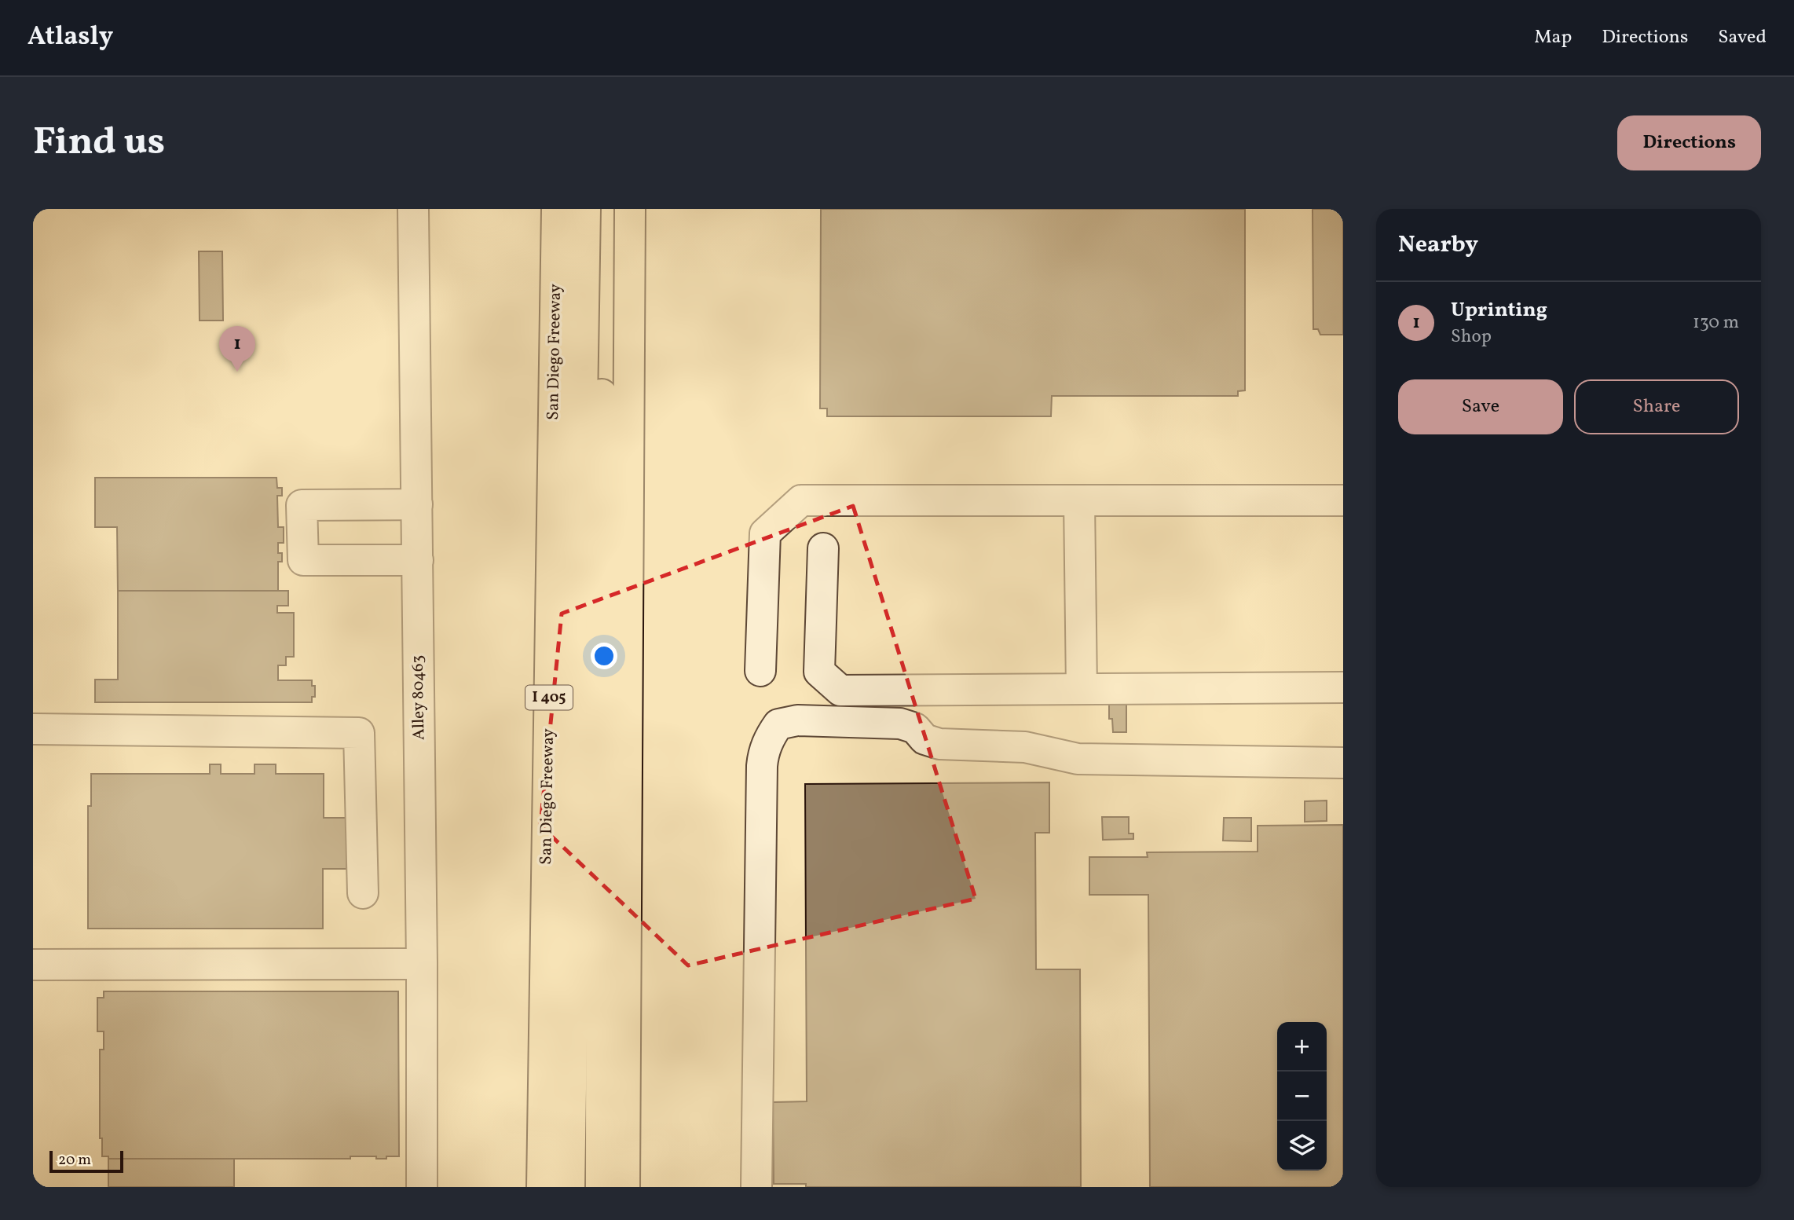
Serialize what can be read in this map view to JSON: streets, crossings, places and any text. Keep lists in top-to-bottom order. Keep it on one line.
{"streets":{"highway":["San Diego Freeway","I 405"],"lane":["Alley 80463"]},"scale_bar":"20 m","page":{"header":"Atlasly","nav":["Map","Directions","Saved"],"buttons":["Directions",["Save","Share"]],"title":"Find us","heading":"Nearby","list":[{"mark":"1","name":"Uprinting","note":"Shop","value":"130 m"}],"pins":"1","map_buttons":["+","−"],"scale":"20 m"}}
